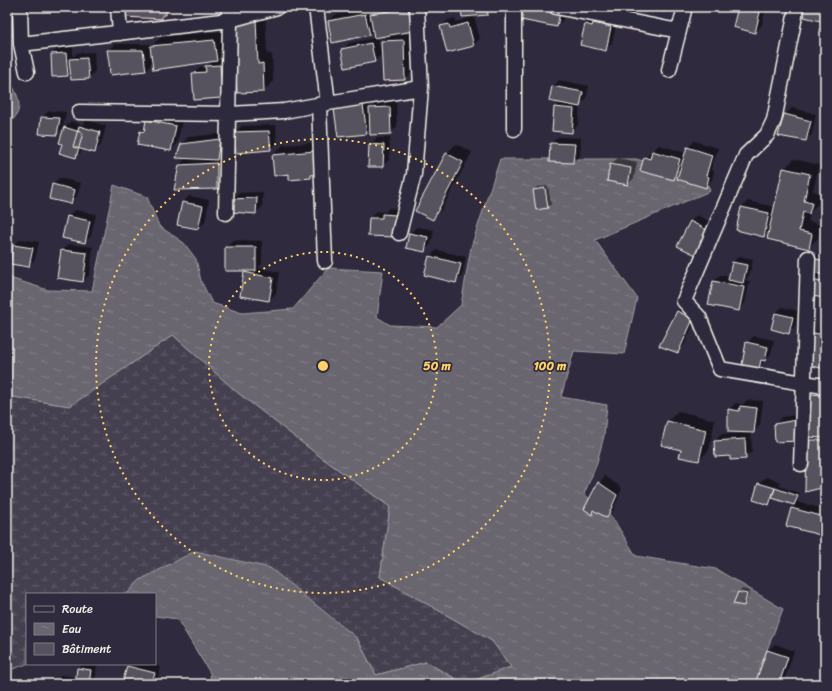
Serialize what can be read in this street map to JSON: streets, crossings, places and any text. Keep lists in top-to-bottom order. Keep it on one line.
{"legend":["Route","Eau","Bâtiment"],"rings":["50 m","100 m"]}
